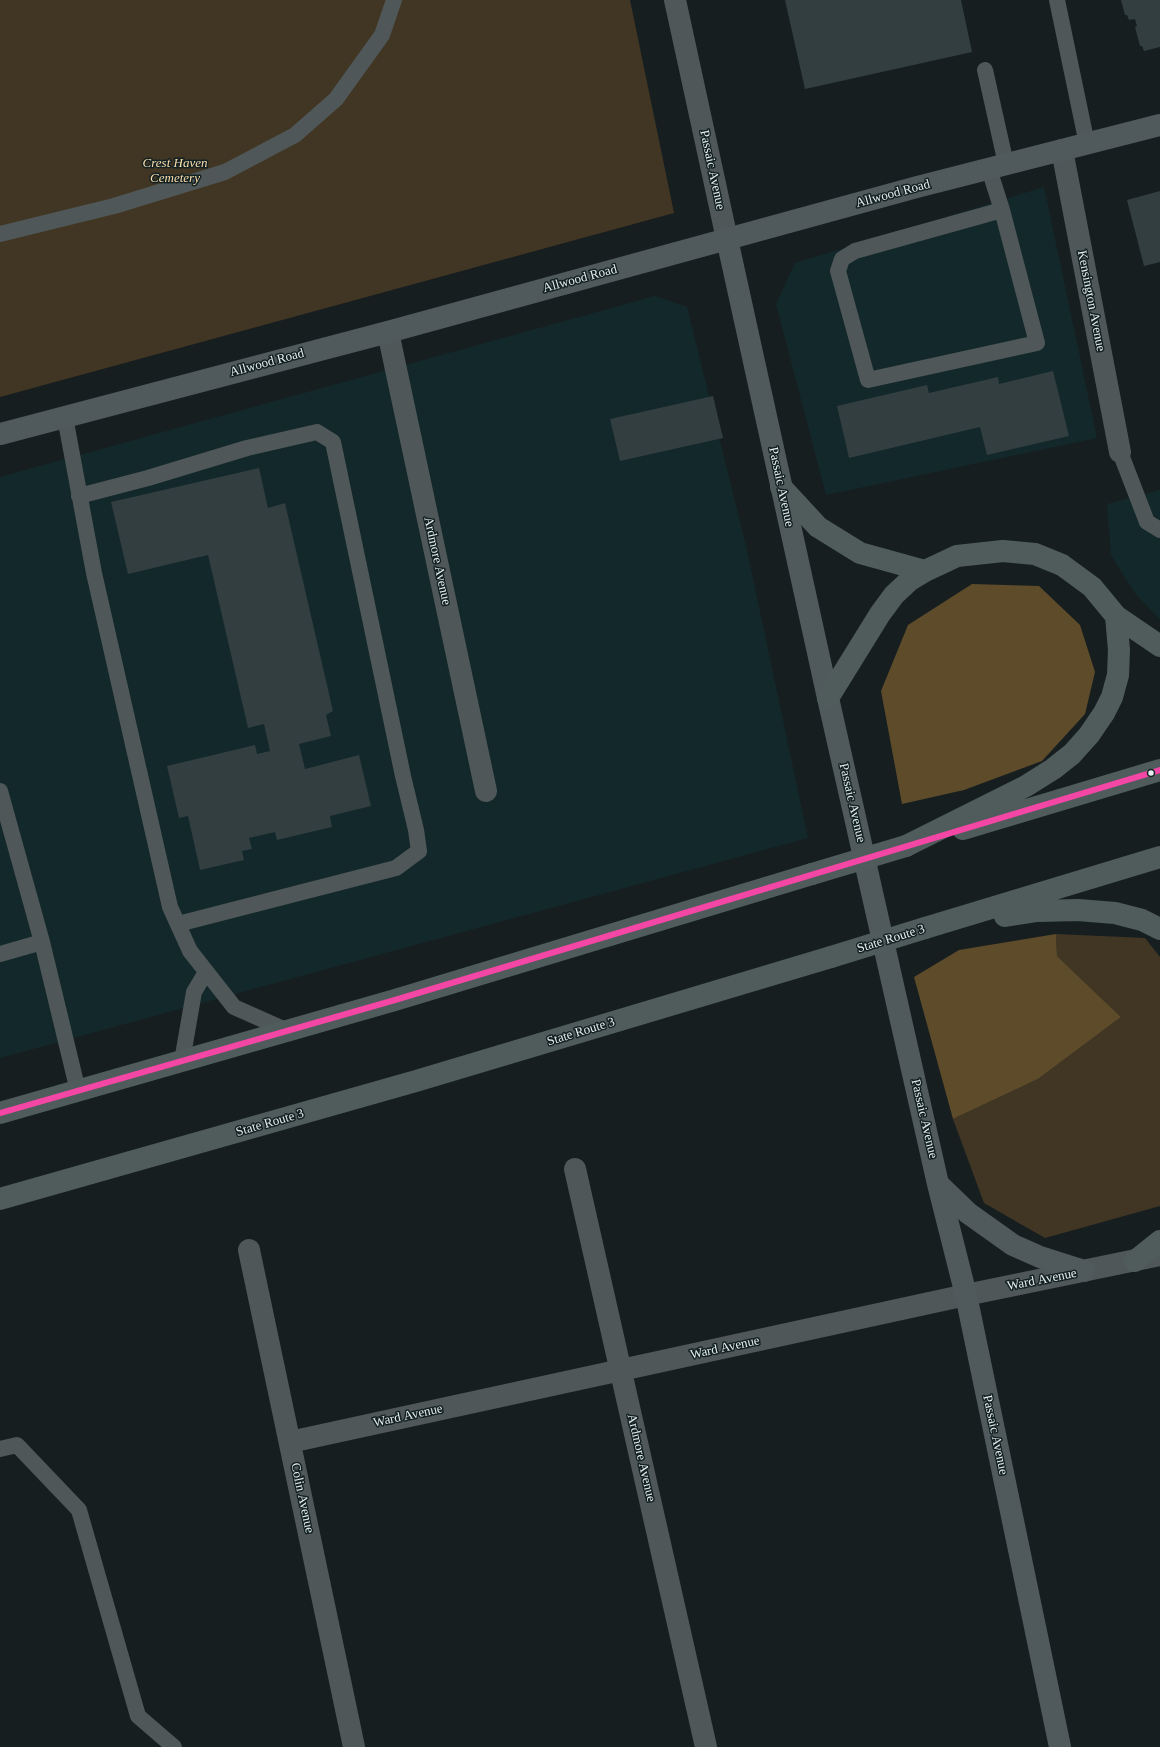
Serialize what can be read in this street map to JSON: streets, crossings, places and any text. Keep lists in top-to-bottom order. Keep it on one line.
{"streets":{"highway":["State Route 3"],"main road":["Passaic Avenue","Allwood Road"],"street":["Kensington Avenue","Ardmore Avenue","Ward Avenue","Colin Avenue"]},"crossings":[["Passaic Avenue","Allwood Road"],["Passaic Avenue","Ward Avenue"],["Allwood Road","Kensington Avenue"],["Allwood Road","Ardmore Avenue"],["Ardmore Avenue","Ward Avenue"],["Ward Avenue","Colin Avenue"]],"parks":["Crest Haven Cemetery"]}
